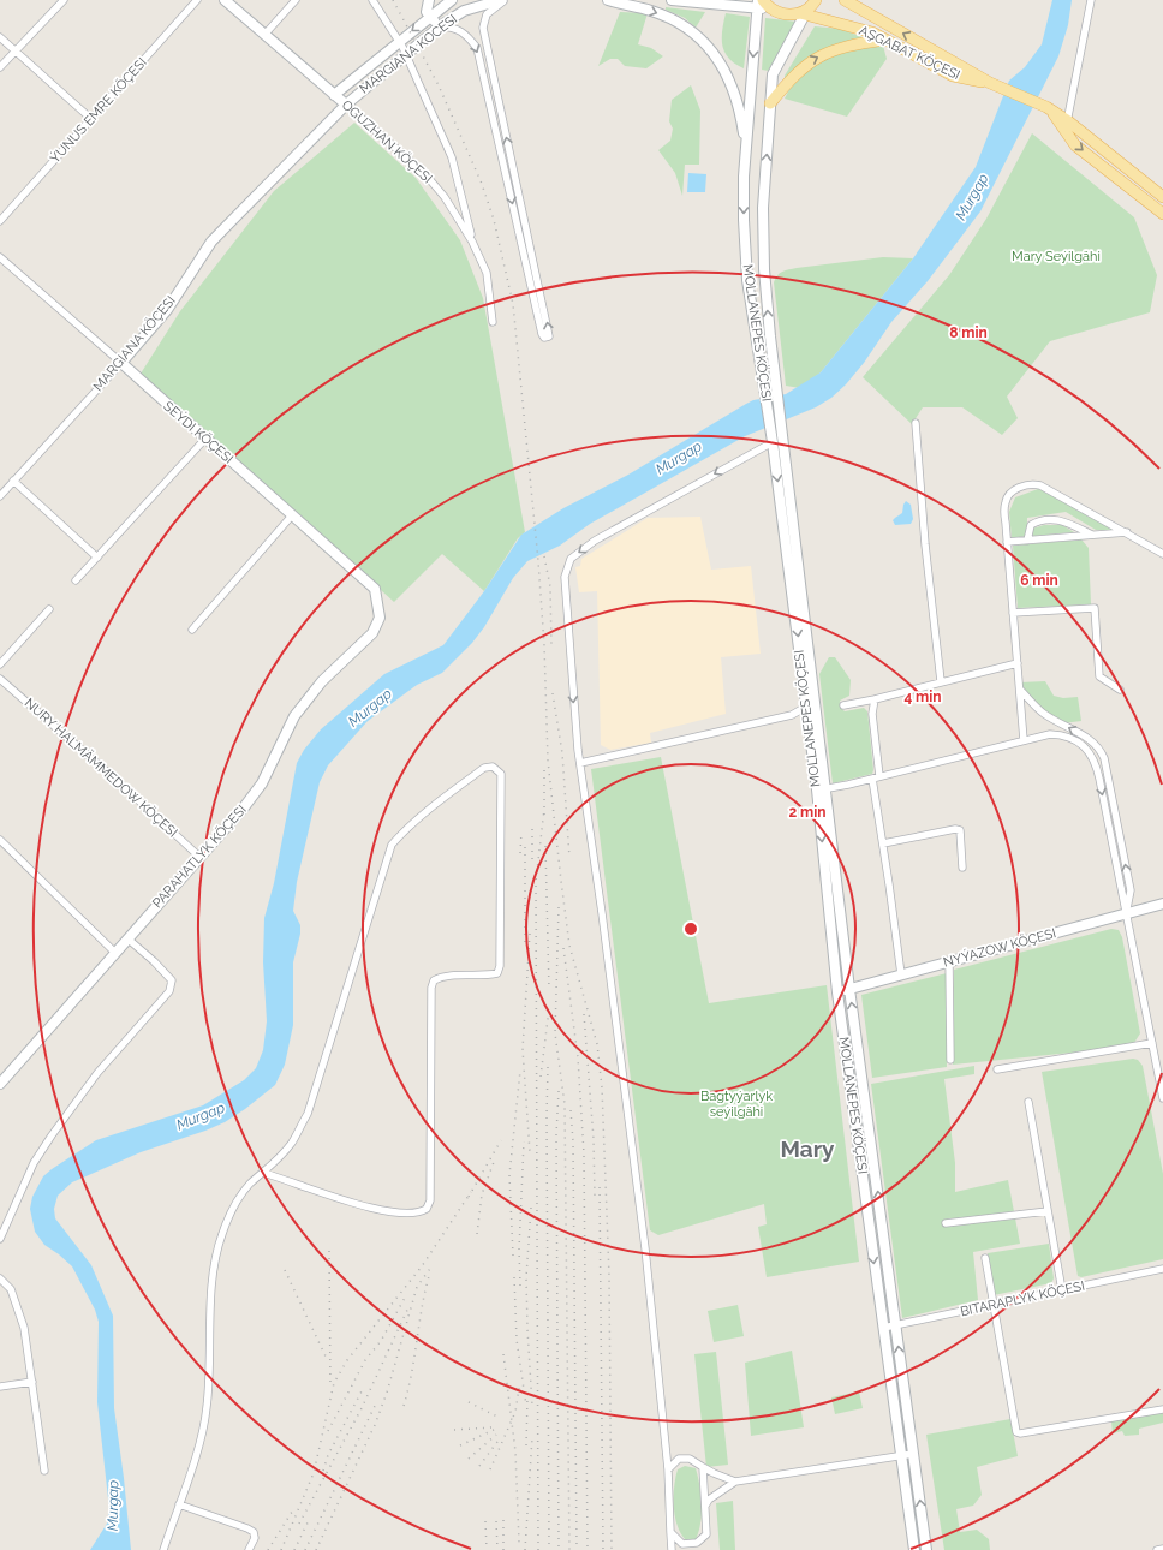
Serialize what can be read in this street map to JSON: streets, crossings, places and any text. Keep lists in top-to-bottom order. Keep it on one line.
{"streets":{"main road":["AŞGABAT KÖÇESI"],"street":["MARGIANA KOCESI","ÝUNUS EMRE KÖÇESI","OGUZHAN KÖÇESI","MOLLANEPES KÖÇESI","MARGIANA KÖÇESI","SEÝDI KÖÇESI","NURY HALMÄMMEDOW KÖÇESI","PARAHATLYK KÖÇESI","NYÝAZOW KÖÇESI","BITARAPLYK KÖÇESI"]},"crossings":[["AŞGABAT KÖÇESI","MOLLANEPES KÖÇESI"],["MARGIANA KOCESI","OGUZHAN KÖÇESI"],["MARGIANA KOCESI","MARGIANA KÖÇESI"],["OGUZHAN KÖÇESI","MARGIANA KÖÇESI"],["MOLLANEPES KÖÇESI","NYÝAZOW KÖÇESI"],["MOLLANEPES KÖÇESI","BITARAPLYK KÖÇESI"],["MARGIANA KÖÇESI","SEÝDI KÖÇESI"],["SEÝDI KÖÇESI","PARAHATLYK KÖÇESI"],["NURY HALMÄMMEDOW KÖÇESI","PARAHATLYK KÖÇESI"]],"districts":["Mary"],"water":["Murgap"],"parks":["Mary Seýilgähi","Bagtyýarlyk seýilgähi"],"rings":["8 min","6 min","4 min","2 min"]}
